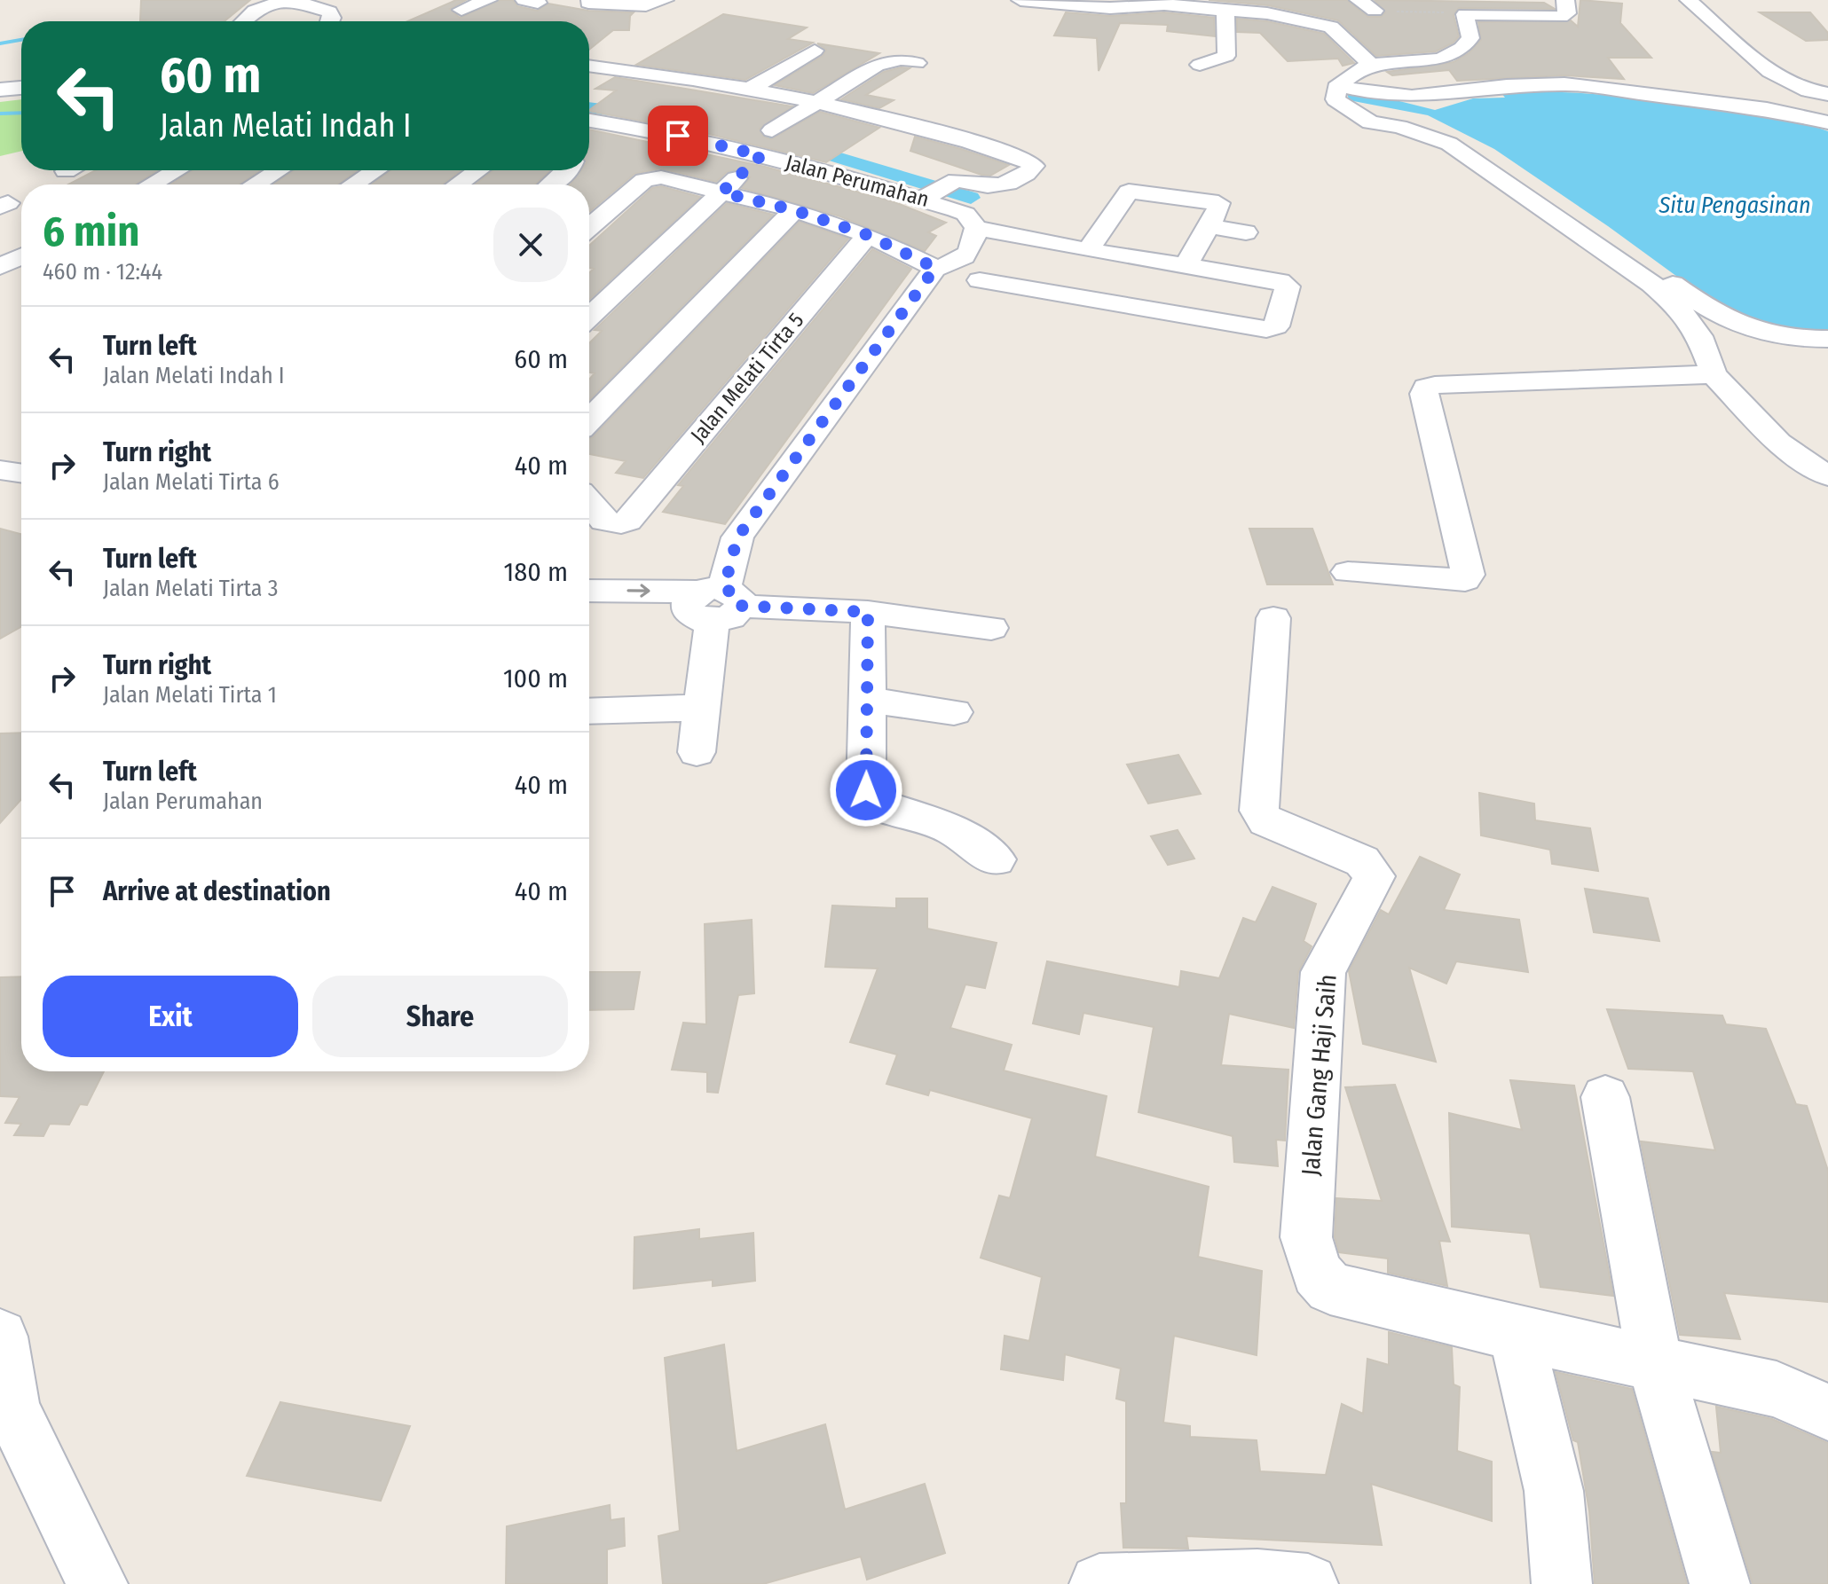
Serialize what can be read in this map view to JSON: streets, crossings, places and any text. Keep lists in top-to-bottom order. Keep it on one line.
{"streets":{"street":["Jalan Perumahan","Jalan Melati Tirta 5","Jalan Gang Haji Saih"]},"water":["Situ Pengasinan"],"page":{"turn":["60 m","Jalan Melati Indah I"],"heading":["6 min","460 m · 12:44"],"list":[{"name":"Turn left","note":"Jalan Melati Indah I","value":"60 m"},{"name":"Turn right","note":"Jalan Melati Tirta 6","value":"40 m"},{"name":"Turn left","note":"Jalan Melati Tirta 3","value":"180 m"},{"name":"Turn right","note":"Jalan Melati Tirta 1","value":"100 m"},{"name":"Turn left","note":"Jalan Perumahan","value":"40 m"},{"name":"Arrive at destination","value":"40 m"}],"buttons":["Exit","Share"]}}
